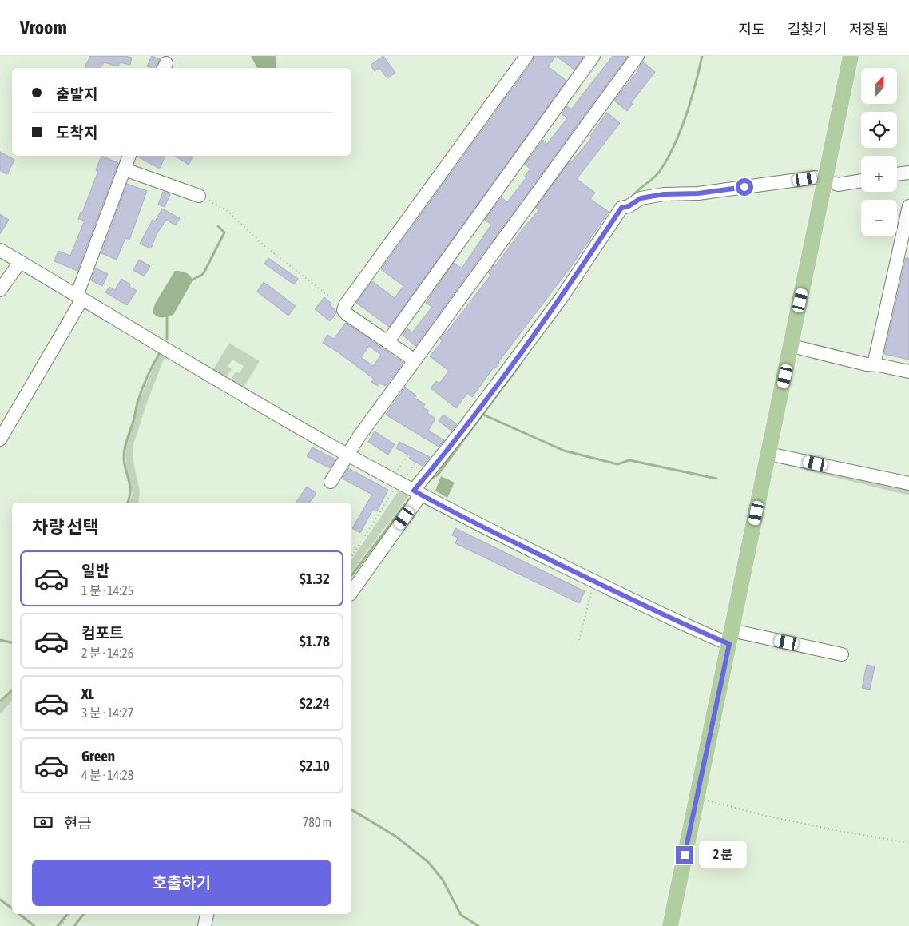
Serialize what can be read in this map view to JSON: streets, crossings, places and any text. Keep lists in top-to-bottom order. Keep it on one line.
{"north":"top","page":{"header":"Vroom","nav":["지도","길찾기","저장됨"],"map_buttons":["+","−"],"banner":["출발지","도착지"],"heading":"차량 선택","list":[{"name":"일반","note":"1 분 · 14:25","value":"$1.32"},{"name":"컴포트","note":"2 분 · 14:26","value":"$1.78"},{"name":"XL","note":"3 분 · 14:27","value":"$2.24"},{"name":"Green","note":"4 분 · 14:28","value":"$2.10"}],"pay":["현금","780 m"],"bubble":"2 분","buttons":"호출하기"}}
